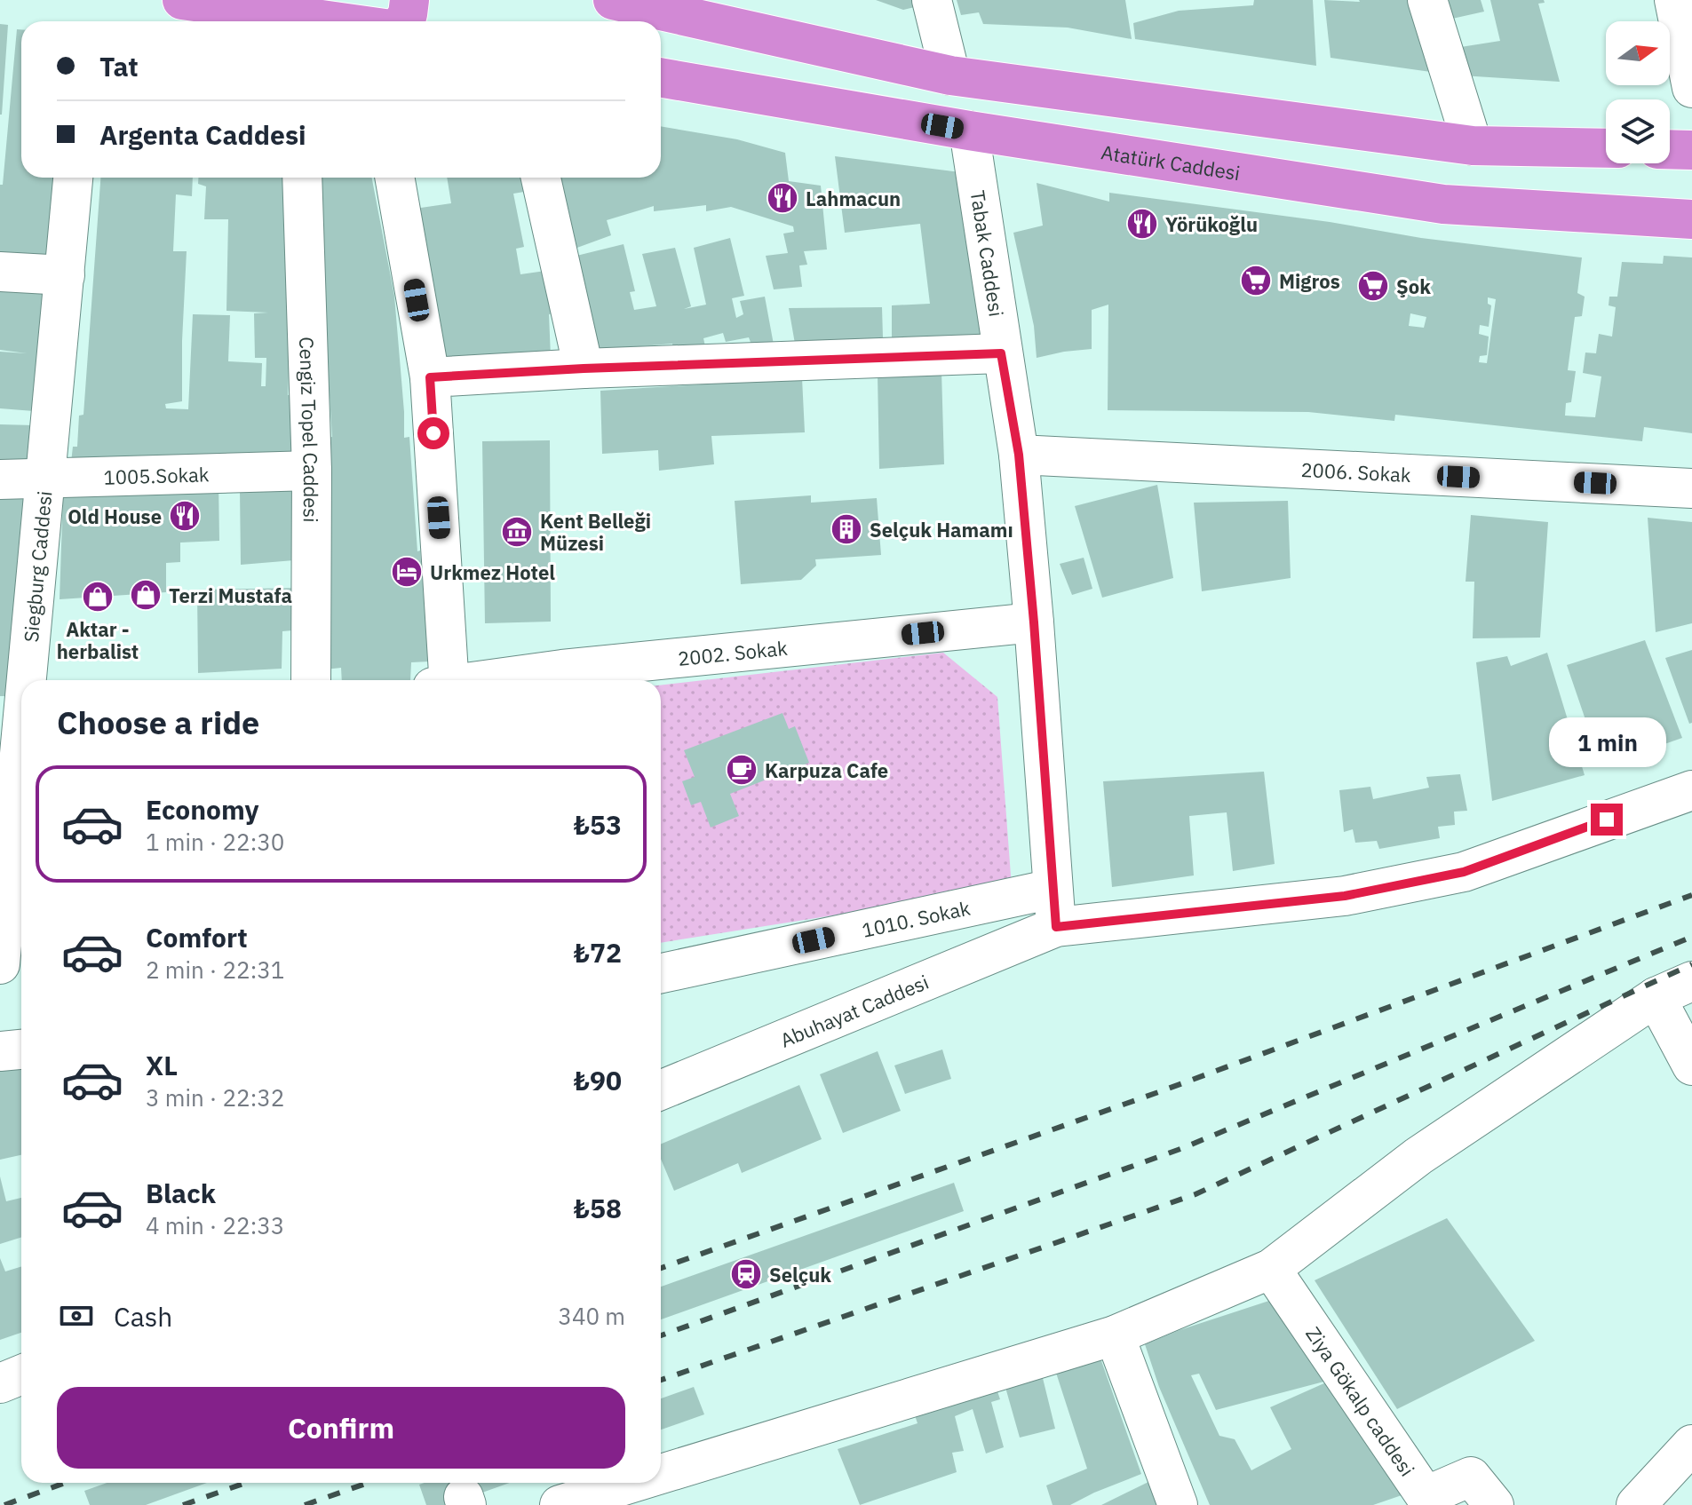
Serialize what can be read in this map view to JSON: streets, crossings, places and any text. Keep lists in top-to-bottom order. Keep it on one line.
{"streets":{"highway":["Atatürk Caddesi"],"street":["Tabak Caddesi","Cengiz Topel Caddesi","2006. Sokak","1005.Sokak","Siegburg Caddesi","2002. Sokak","1010. Sokak","Abuhayat Caddesi","Ziya Gökalp caddesi"]},"crossings":[["Atatürk Caddesi","Tabak Caddesi"],["Tabak Caddesi","2006. Sokak"],["Tabak Caddesi","2002. Sokak"],["Tabak Caddesi","1010. Sokak"],["Tabak Caddesi","Abuhayat Caddesi"],["Cengiz Topel Caddesi","1005.Sokak"],["1005.Sokak","Siegburg Caddesi"]],"places":{"restaurant":["Lahmacun","Yörükoğlu","Old House"],"supermarket":["Migros","Şok"],"building":["Selçuk Hamamı"],"museum":["Kent Belleği Müzesi"],"hotel":["Urkmez Hotel"],"shop":["Terzi Mustafa","Aktar - herbalist"],"cafe":["Karpuza Cafe"],"station":["Selçuk"]},"north":"right","page":{"banner":["Tat","Argenta Caddesi"],"heading":"Choose a ride","bubble":"1 min","list":[{"name":"Economy","note":"1 min · 22:30","value":"₺53"},{"name":"Comfort","note":"2 min · 22:31","value":"₺72"},{"name":"XL","note":"3 min · 22:32","value":"₺90"},{"name":"Black","note":"4 min · 22:33","value":"₺58"}],"pay":["Cash","340 m"],"buttons":"Confirm"}}
